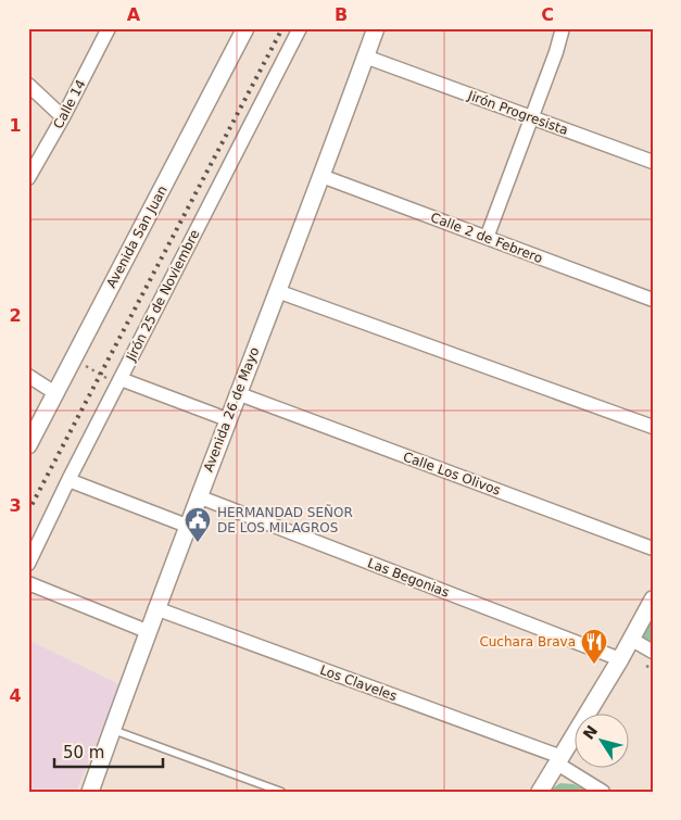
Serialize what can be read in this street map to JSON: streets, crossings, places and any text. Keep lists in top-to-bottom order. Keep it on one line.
{"streets":{"street":["Calle 14","Jirón Progresista","Avenida San Juan","Calle 2 de Febrero","Jirón 25 de Noviembre","Avenida 26 de Mayo","Calle Los Olivos","Las Begonias","Los Claveles"]},"crossings":[["Jirón Progresista","Avenida 26 de Mayo"],["Calle 2 de Febrero","Avenida 26 de Mayo"],["Avenida 26 de Mayo","Calle Los Olivos"],["Avenida 26 de Mayo","Las Begonias"],["Avenida 26 de Mayo","Los Claveles"]],"places":{"public building":["HERMANDAD SEÑOR DE LOS MILAGROS"],"restaurant":["Cuchara Brava"]},"scale_bar":"50 m","north":"top left","grid":{"columns":["A","B","C"],"rows":["1","2","3","4"]}}
